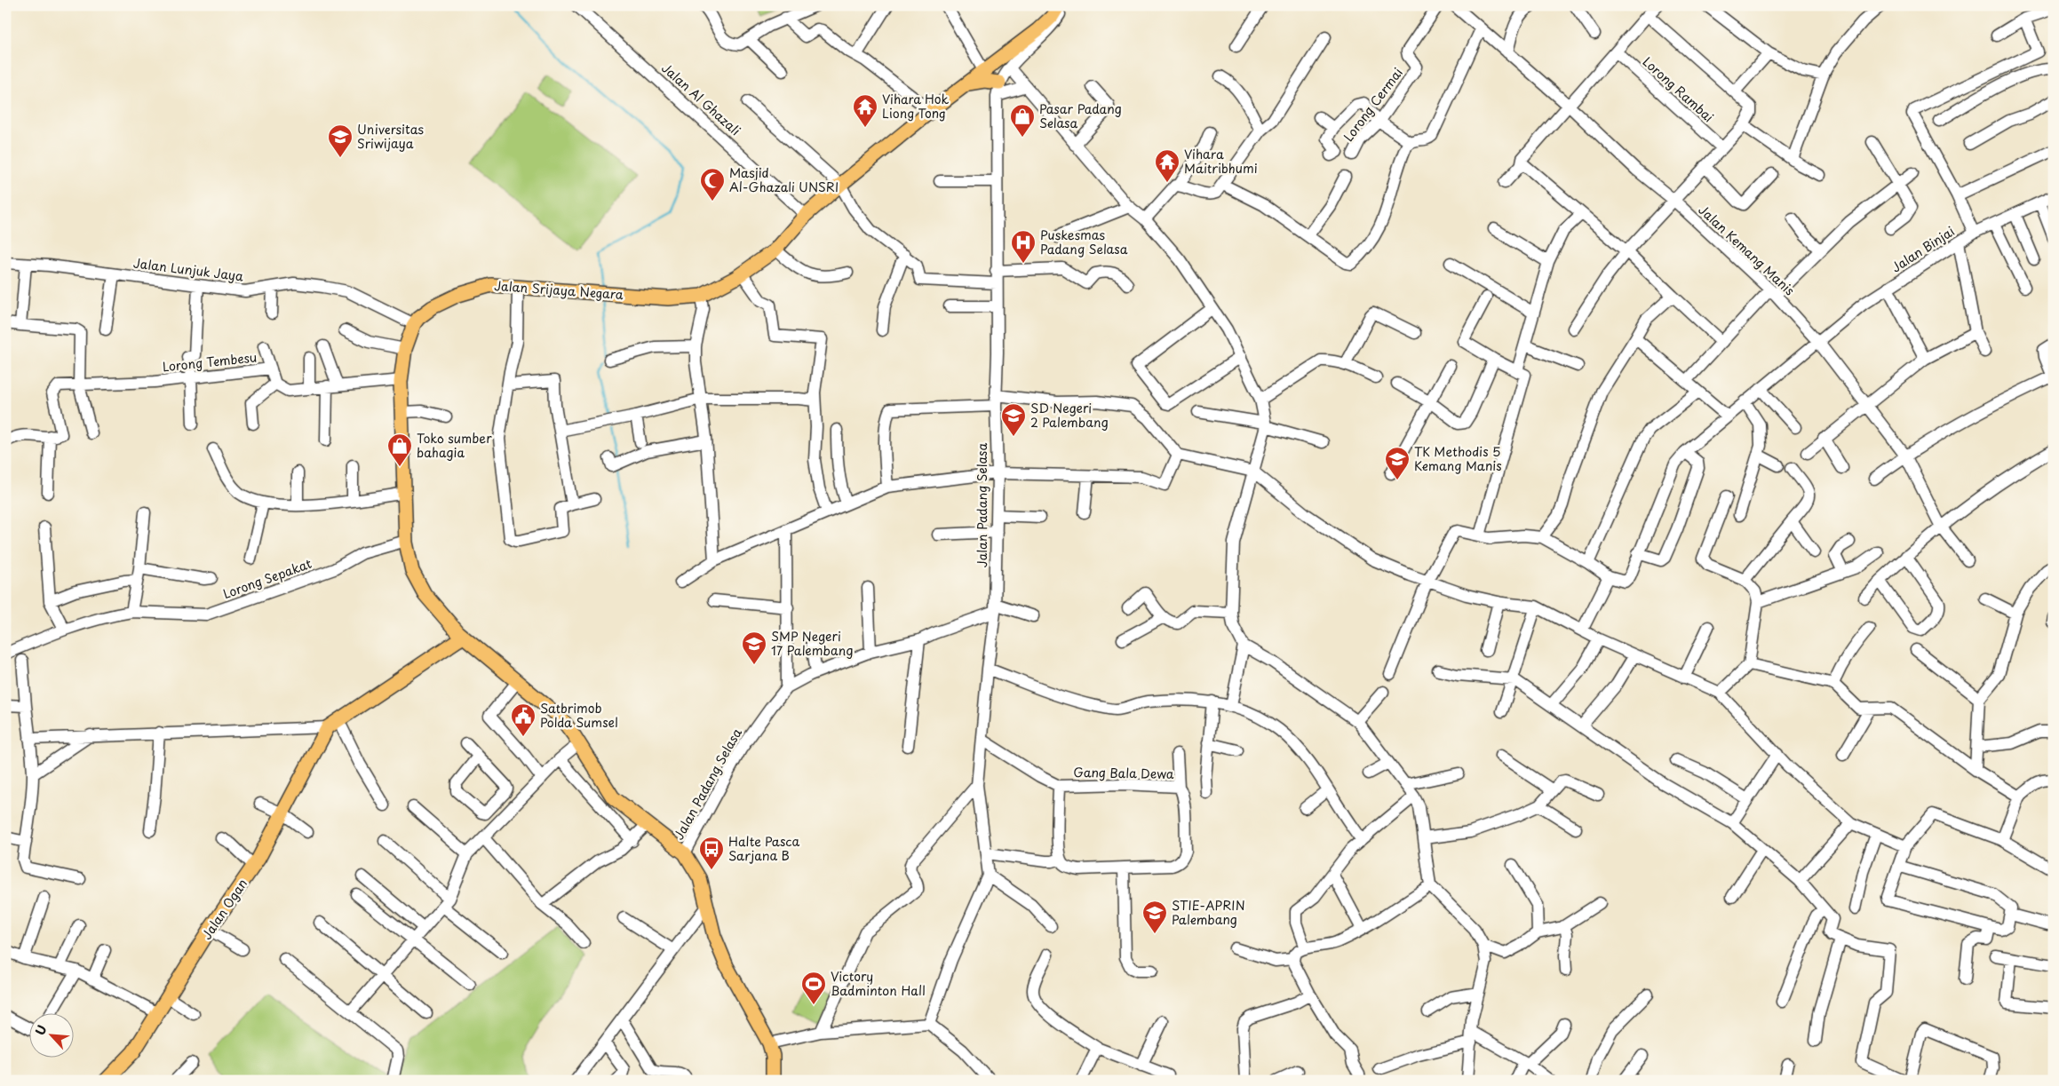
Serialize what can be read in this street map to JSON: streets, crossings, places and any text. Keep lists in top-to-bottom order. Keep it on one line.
{"streets":{"main road":["Jalan Srijaya Negara","Jalan Ogan"],"street":["Lorong Rambai","Jalan Al Ghazali","Lorong Cermai","Jalan Binjai","Jalan Kemang Manis","Jalan Lunjuk Jaya","Lorong Tembesu","Jalan Padang Selasa","Lorong Sepakat","Gang Bala Dewa"]},"crossings":[["Jalan Al Ghazali","Jalan Srijaya Negara"],["Jalan Binjai","Jalan Kemang Manis"],["Jalan Lunjuk Jaya","Jalan Srijaya Negara"],["Jalan Srijaya Negara","Jalan Padang Selasa"],["Jalan Srijaya Negara","Lorong Sepakat"],["Jalan Srijaya Negara","Jalan Ogan"]],"places":{"temple":["Vihara Hok Liong Tong","Vihara Maitribhumi"],"shop":["Pasar Padang Selasa","Toko sumber bahagia"],"school or university":["Universitas Sriwijaya","SD Negeri 2 Palembang","TK Methodis 5 Kemang Manis","SMP Negeri 17 Palembang","STIE-APRIN Palembang"],"mosque":["Masjid Al-Ghazali UNSRI"],"hospital":["Puskesmas Padang Selasa"],"public building":["Satbrimob Polda Sumsel"],"bus stop":["Halte Pasca Sarjana B"],"sports":["Victory Badminton Hall"]},"north":"top left"}
